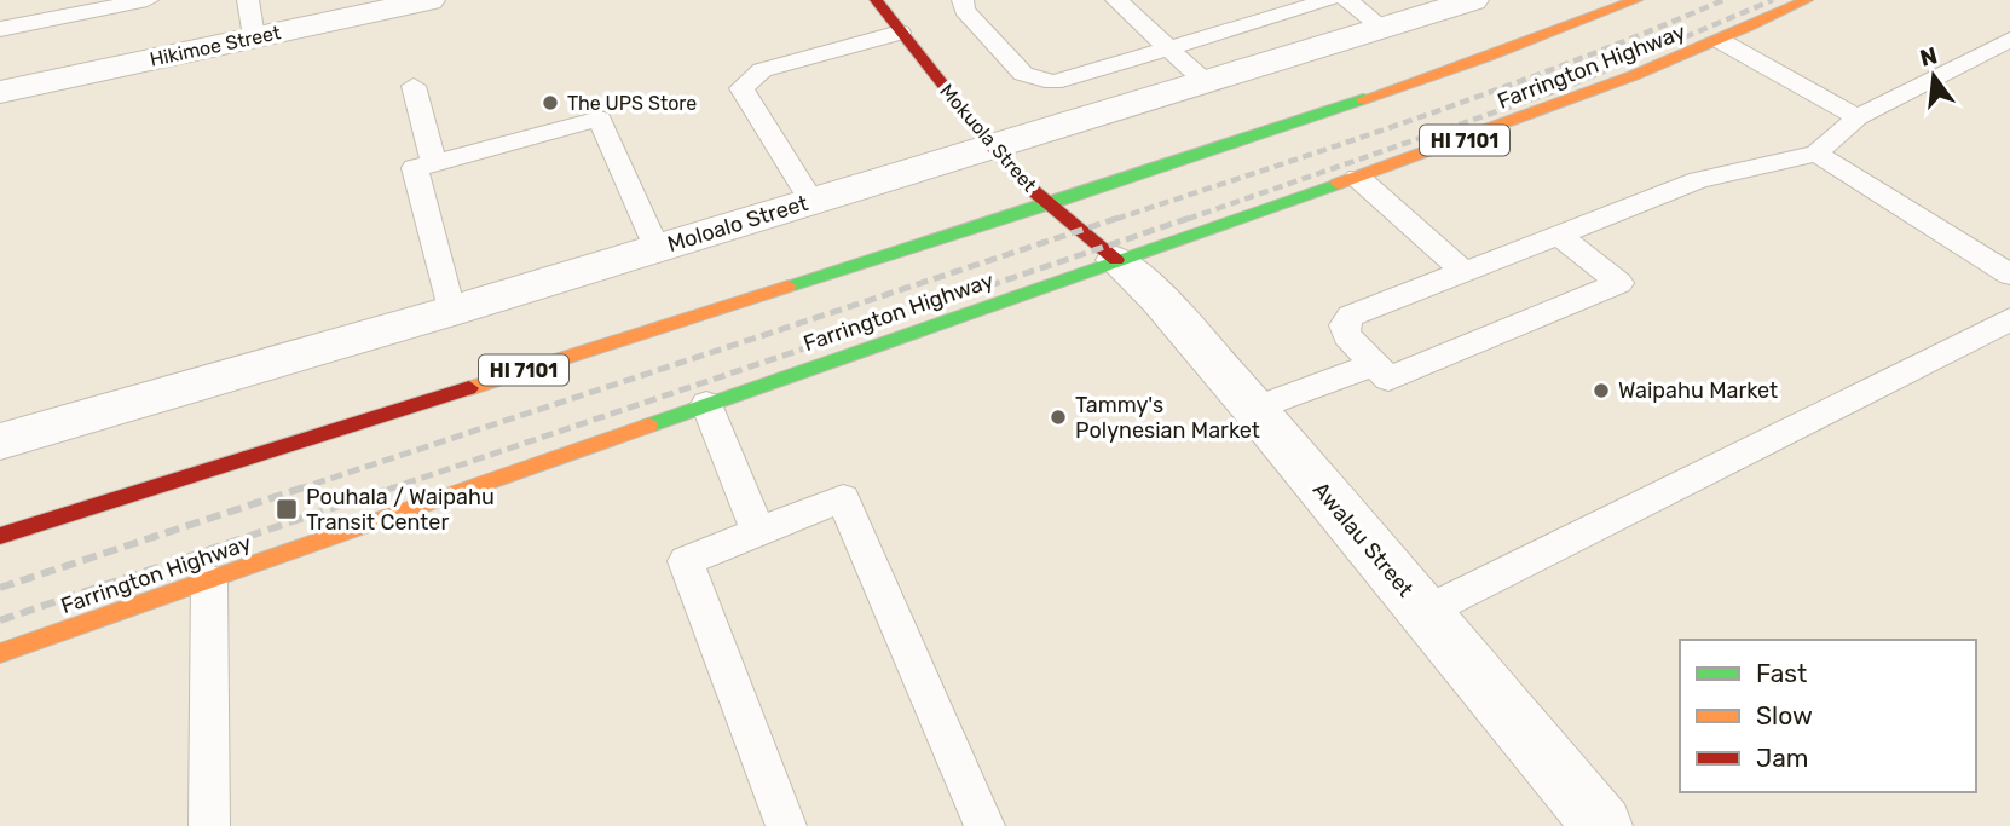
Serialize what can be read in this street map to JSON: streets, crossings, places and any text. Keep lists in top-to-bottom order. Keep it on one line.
{"streets":{"main road":["Farrington Highway","Mokuola Street","HI 7101"],"street":["Hikimoe Street","Moloalo Street","Awalau Street"]},"crossings":[["Farrington Highway","Mokuola Street"],["Farrington Highway","Awalau Street"],["Mokuola Street","HI 7101"],["Mokuola Street","Moloalo Street"],["Mokuola Street","Awalau Street"]],"places":{"other":["The UPS Store","Waipahu Market","Tammy's Polynesian Market"],"transit":["Pouhala / Waipahu Transit Center"]},"legend":["Fast","Slow","Jam"],"north":"top"}
